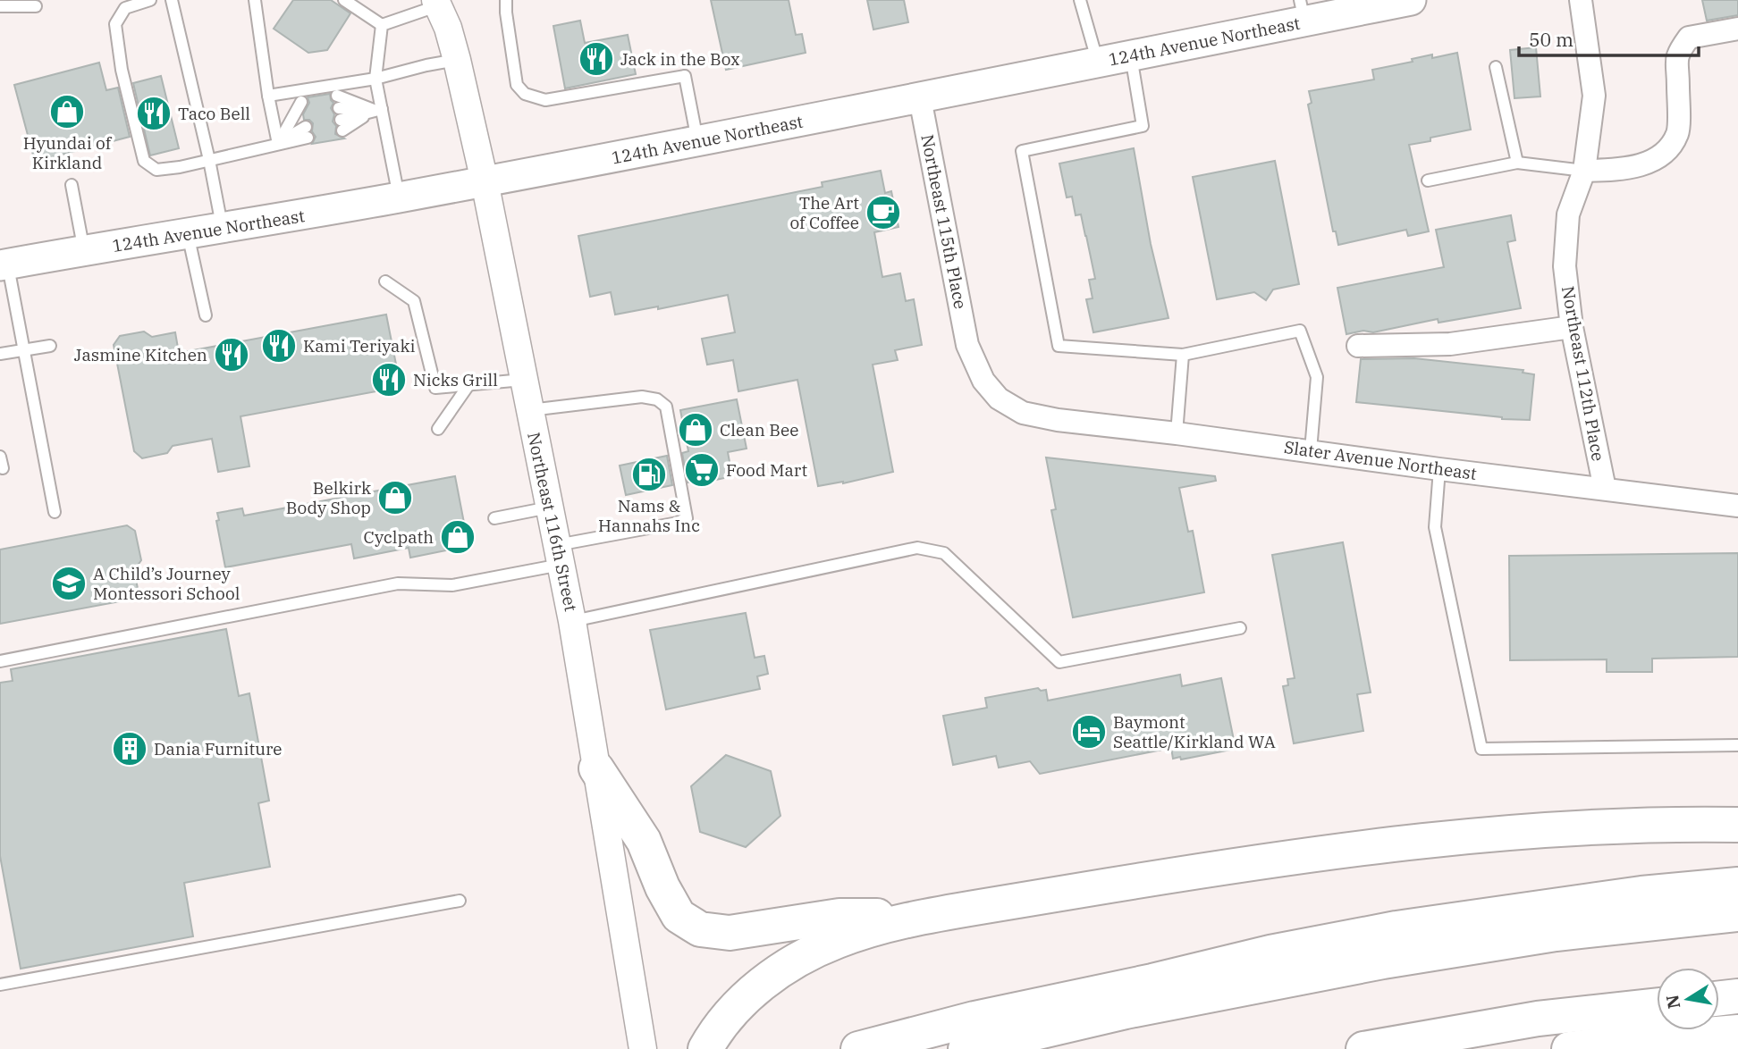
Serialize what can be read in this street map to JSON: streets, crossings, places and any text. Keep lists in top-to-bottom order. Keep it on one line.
{"streets":{"main road":["124th Avenue Northeast"],"street":["Northeast 115th Place","Northeast 112th Place","Slater Avenue Northeast","Northeast 116th Street"]},"crossings":[["124th Avenue Northeast","Northeast 115th Place"],["124th Avenue Northeast","Northeast 116th Street"],["Northeast 115th Place","Slater Avenue Northeast"],["Northeast 112th Place","Slater Avenue Northeast"]],"places":{"restaurant":["Jack in the Box","Taco Bell","Kami Teriyaki","Jasmine Kitchen","Nicks Grill"],"shop":["Hyundai of Kirkland","Clean Bee","Belkirk Body Shop","Cyclpath"],"cafe":["The Art of Coffee"],"supermarket":["Food Mart"],"fuel station":["Nams & Hannahs Inc"],"school or university":["A Child’s Journey Montessori School"],"hotel":["Baymont Seattle/Kirkland WA"],"building":["Dania Furniture"]},"scale_bar":"50 m","north":"left"}
